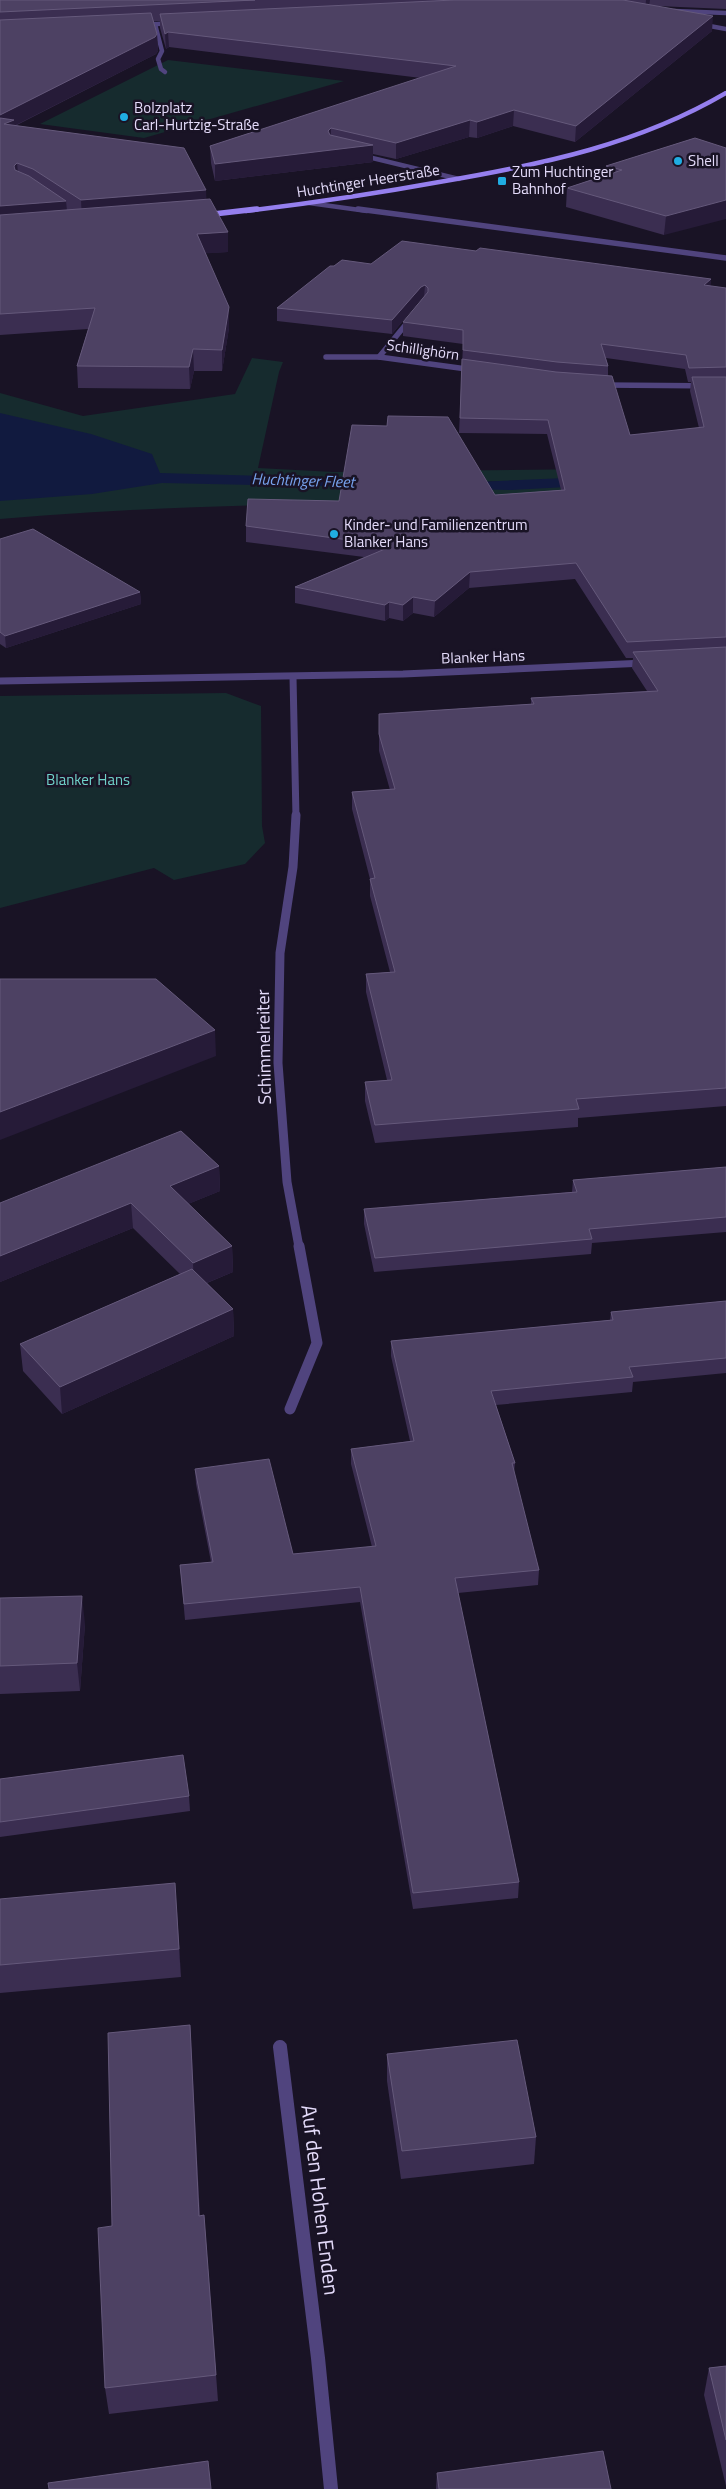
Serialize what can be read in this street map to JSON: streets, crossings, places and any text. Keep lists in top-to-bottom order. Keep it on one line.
{"streets":{"main road":["Huchtinger Heerstraße"],"street":["Schillighörn","Blanker Hans","Schimmelreiter","Auf den Hohen Enden"]},"crossings":[["Blanker Hans","Schimmelreiter"]],"water":["Huchtinger Fleet"],"parks":["Blanker Hans"],"places":{"other":["Bolzplatz Carl-Hurtzig-Straße","Shell","Kinder- und Familienzentrum Blanker Hans"],"transit":["Zum Huchtinger Bahnhof"]}}
